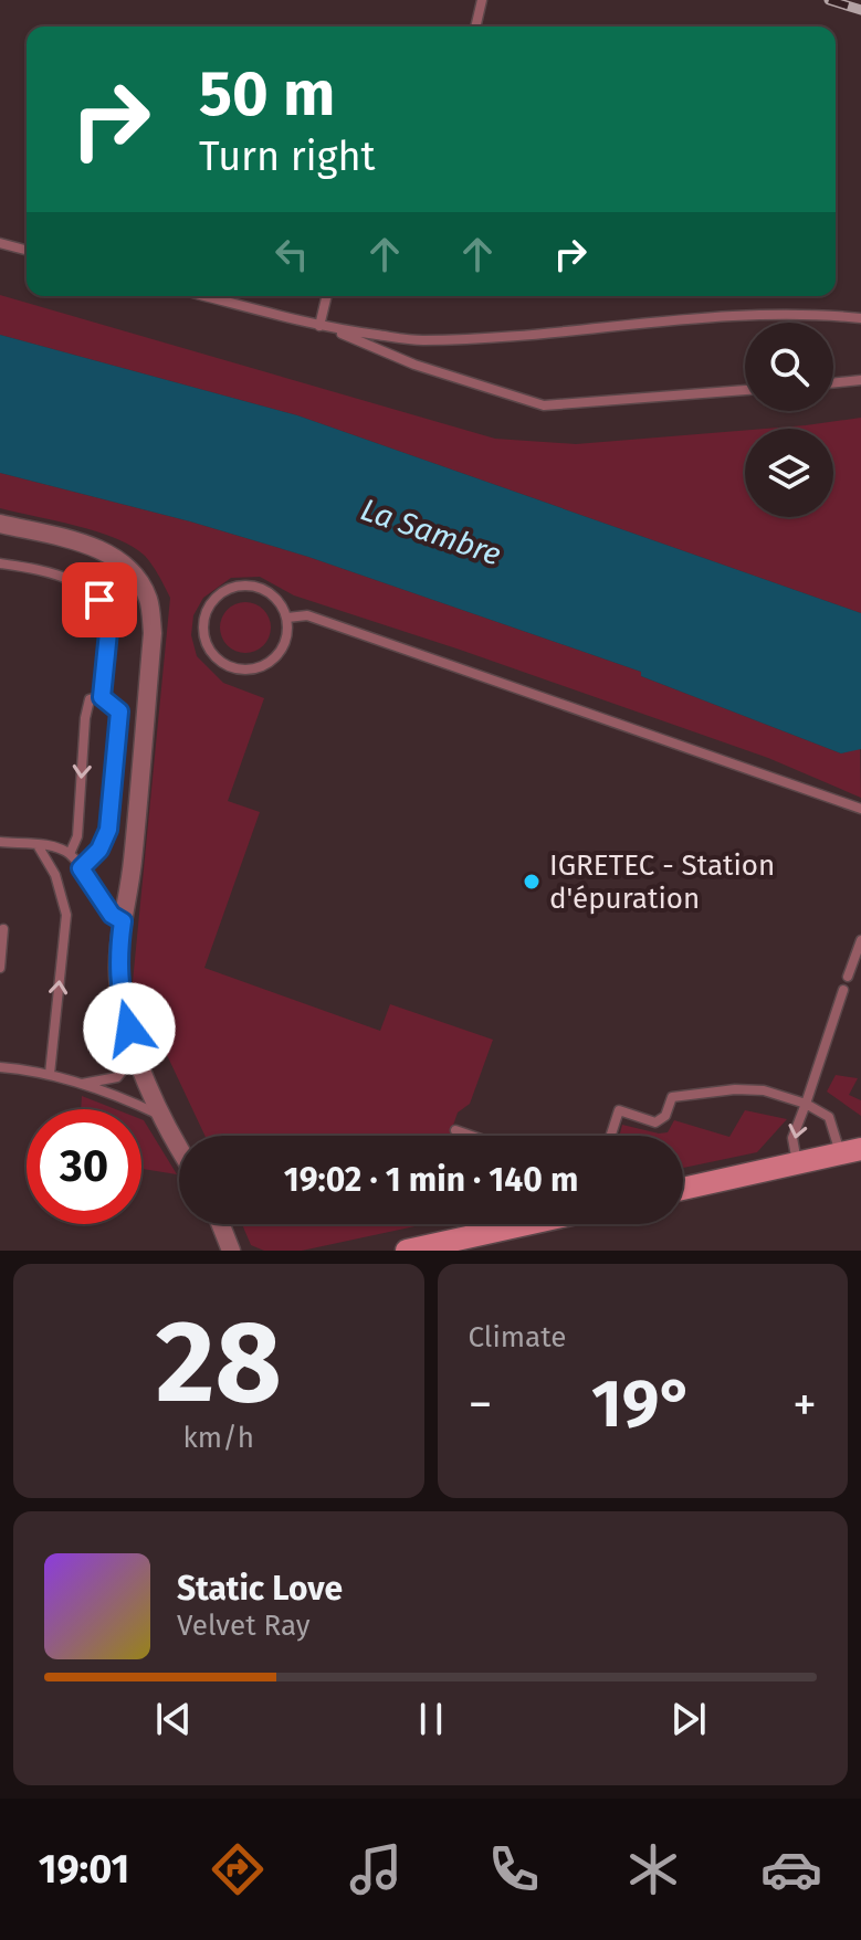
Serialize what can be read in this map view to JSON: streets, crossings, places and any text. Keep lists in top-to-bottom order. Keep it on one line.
{"water":["La Sambre"],"places":["IGRETEC - Station d'épuration"],"page":{"turn":["50 m","Turn right"],"limit":"30","trip":"19:02 · 1 min · 140 m","tile":[["28","km/h"],"Climate"],"heat":["−","19°","+"],"song":["Static Love","Velvet Ray"],"tabs":"19:01"}}
